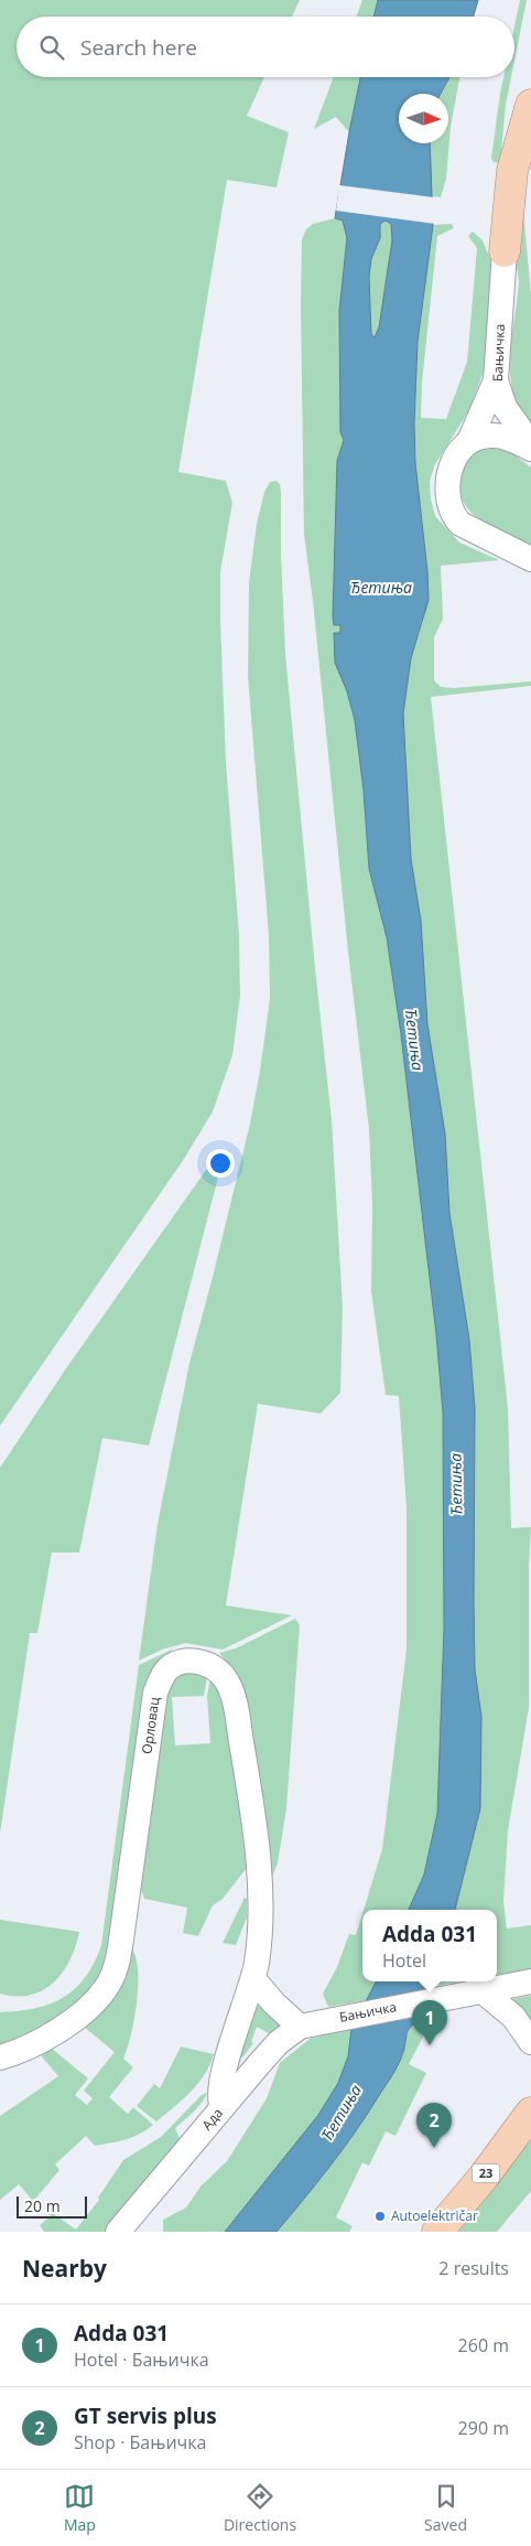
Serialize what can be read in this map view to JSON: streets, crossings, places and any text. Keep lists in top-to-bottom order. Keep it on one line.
{"streets":{"main road":["23"],"street":["Бањичка","Орловац","Ада"]},"crossings":[["Бањичка","Ада"],["Орловац","Ада"]],"water":["Ђетиња"],"places":["Autoelektričar"],"scale_bar":"20 m","north":"right","page":{"search":"Search here","popup":["Adda 031","Hotel"],"pins":["1","2"],"scale":"20 m","heading":["Nearby","2 results"],"list":[{"mark":"1","name":"Adda 031","note":"Hotel · Бањичка","value":"260 m"},{"mark":"2","name":"GT servis plus","note":"Shop · Бањичка","value":"290 m"}],"nav":["Map","Directions","Saved"]}}
